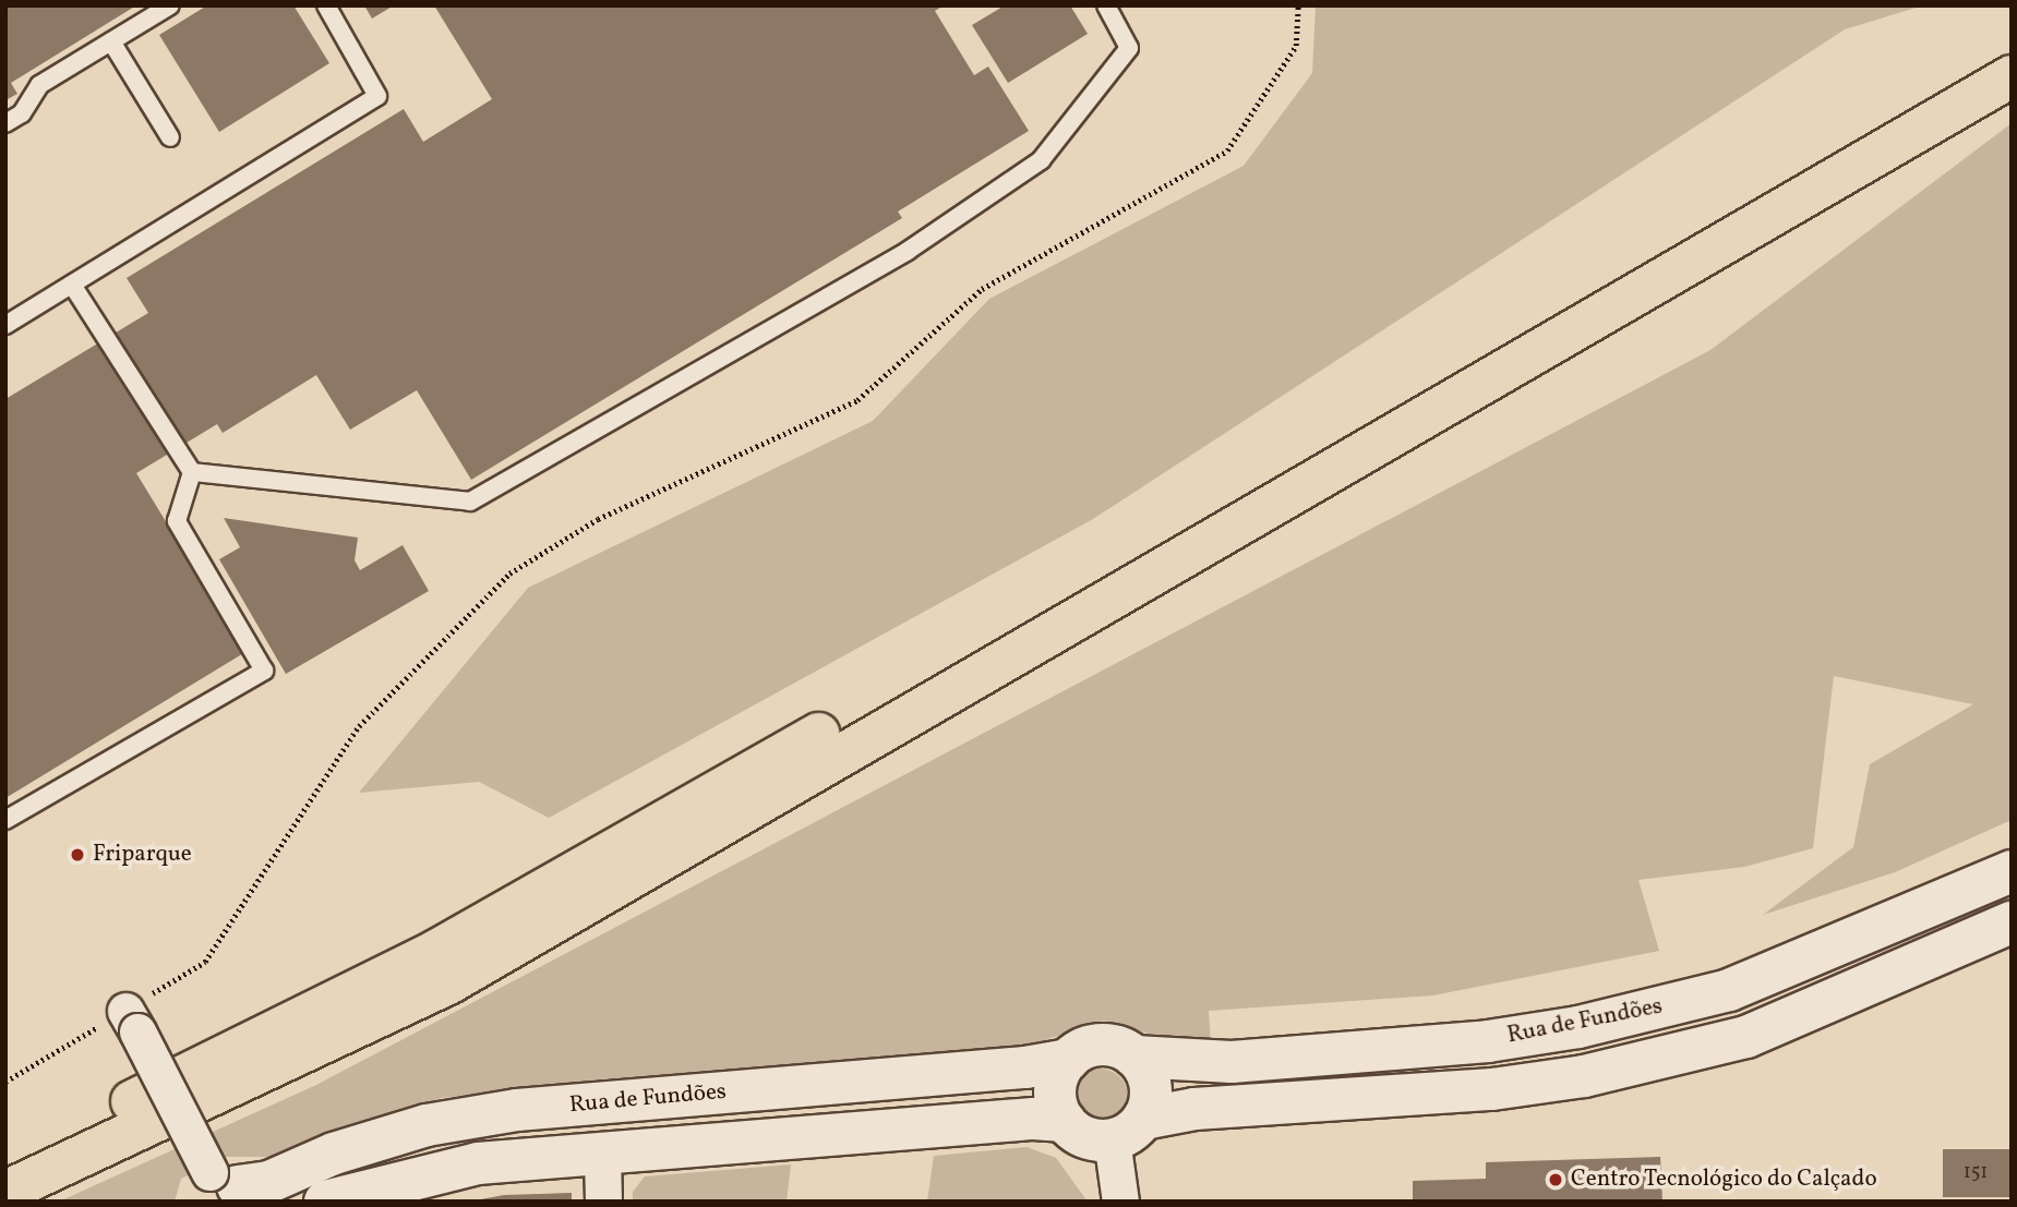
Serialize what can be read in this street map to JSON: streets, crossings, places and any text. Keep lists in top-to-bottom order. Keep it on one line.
{"streets":{"main road":["Rua de Fundões"]},"places":["Friparque","Centro Tecnológico do Calçado"],"house_numbers":["151"]}
